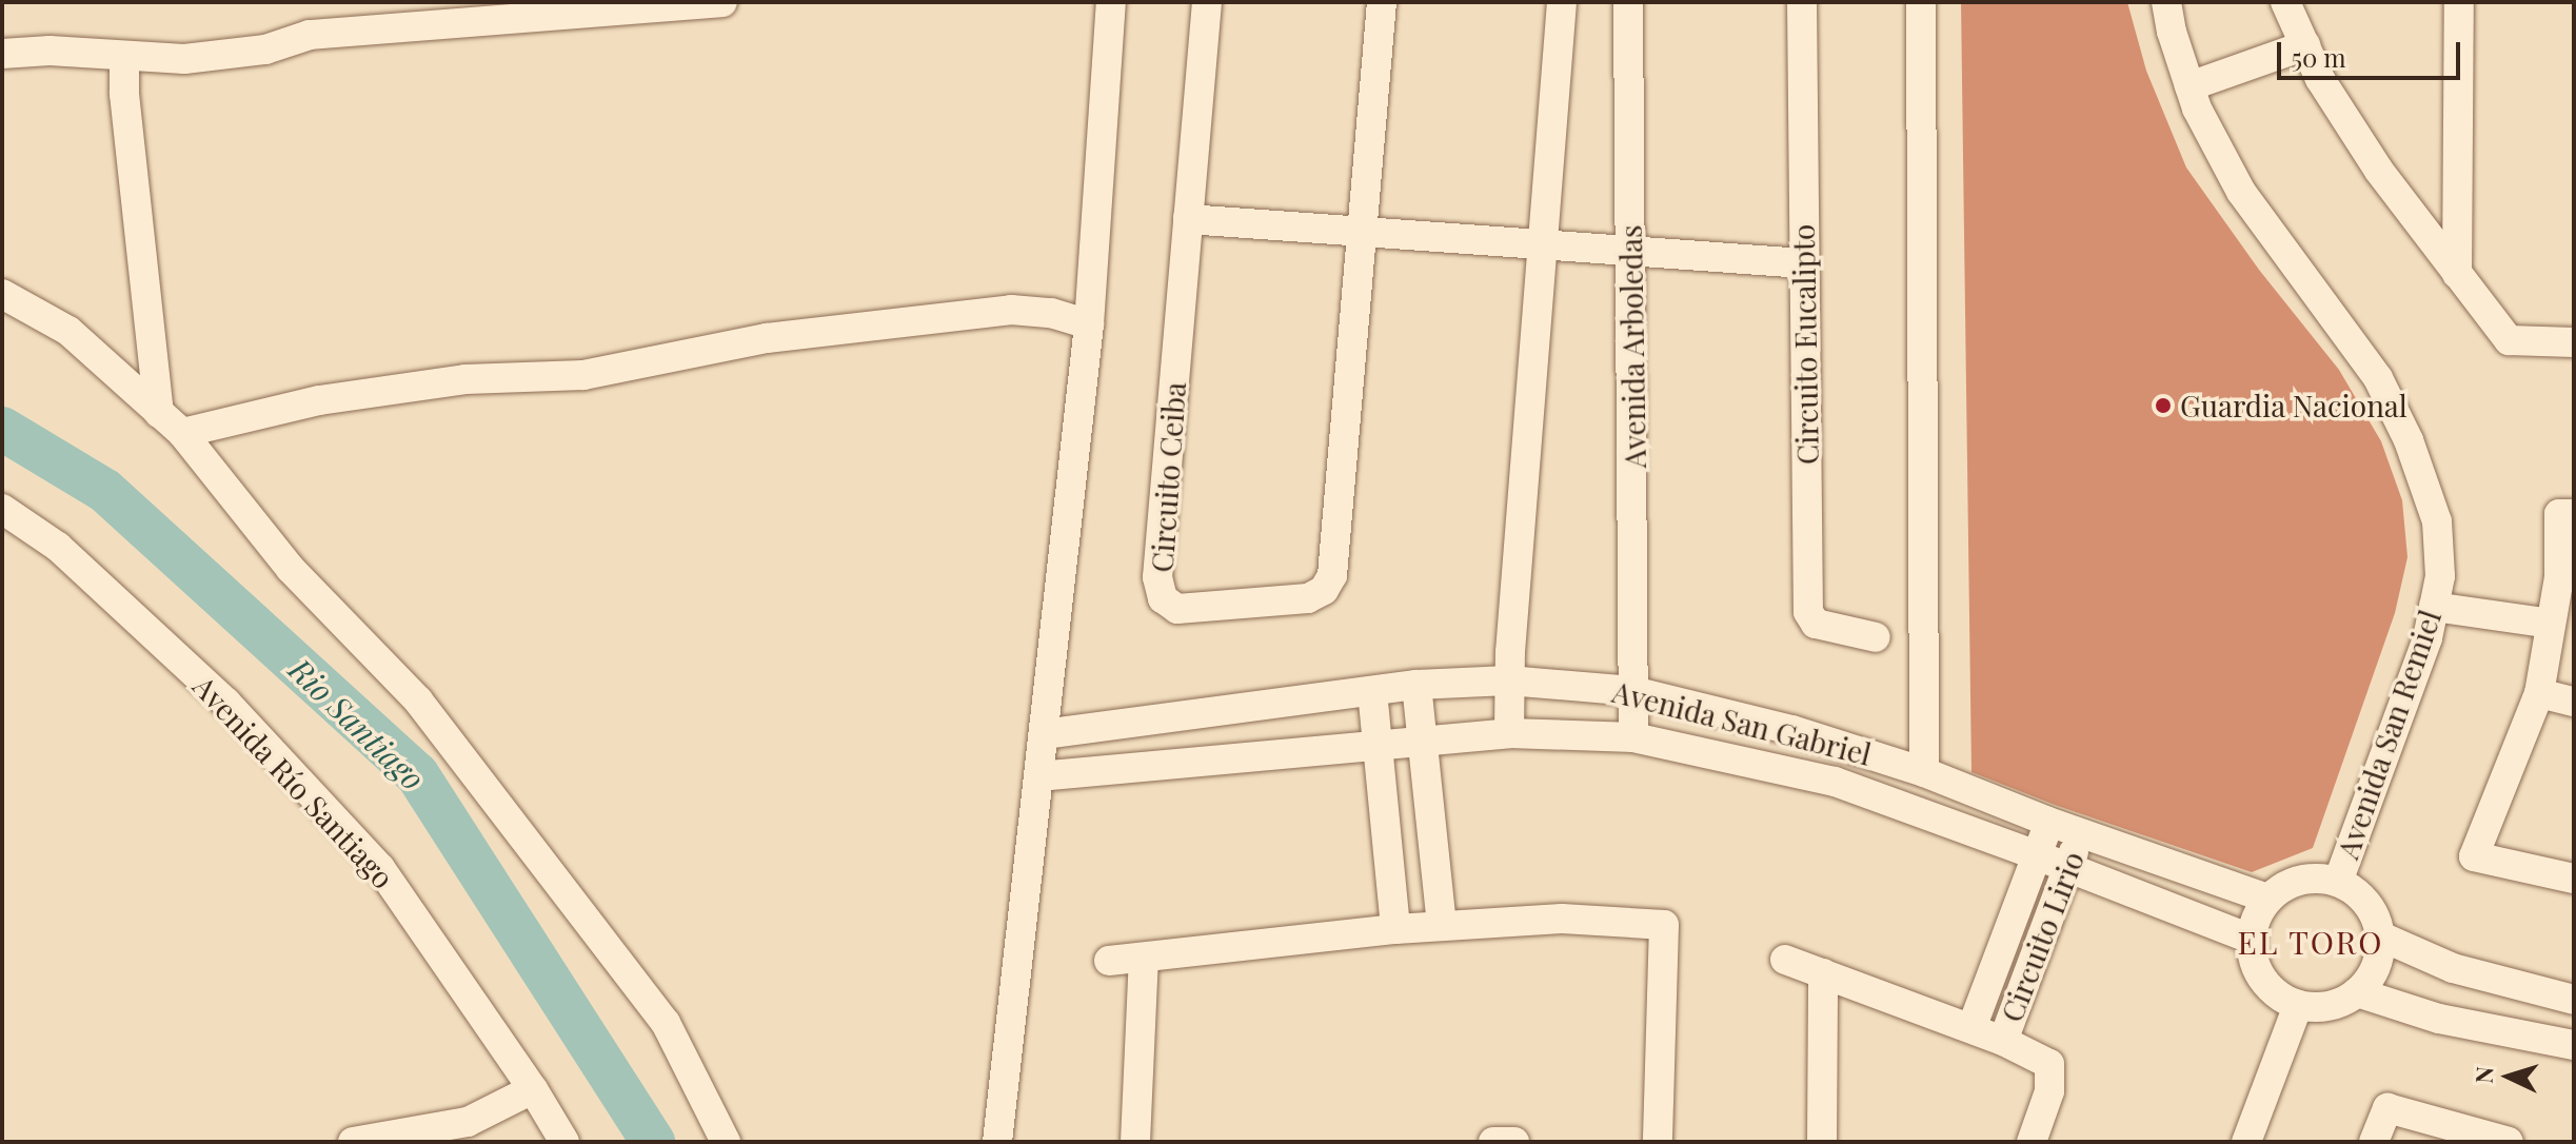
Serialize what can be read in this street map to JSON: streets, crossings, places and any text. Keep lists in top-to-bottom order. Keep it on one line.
{"streets":{"street":["Circuito Eucalipto","Avenida Arboledas","Circuito Ceiba","Avenida San Gabriel","Avenida San Remiel","Avenida Río Santiago","Circuito Lirio"]},"crossings":[["Avenida Arboledas","Avenida San Gabriel"],["Avenida San Gabriel","Avenida San Remiel"],["Avenida San Gabriel","Circuito Lirio"]],"districts":["EL TORO"],"water":["Rio Santiago"],"places":["Guardia Nacional"],"scale_bar":"50 m","north":"left"}
